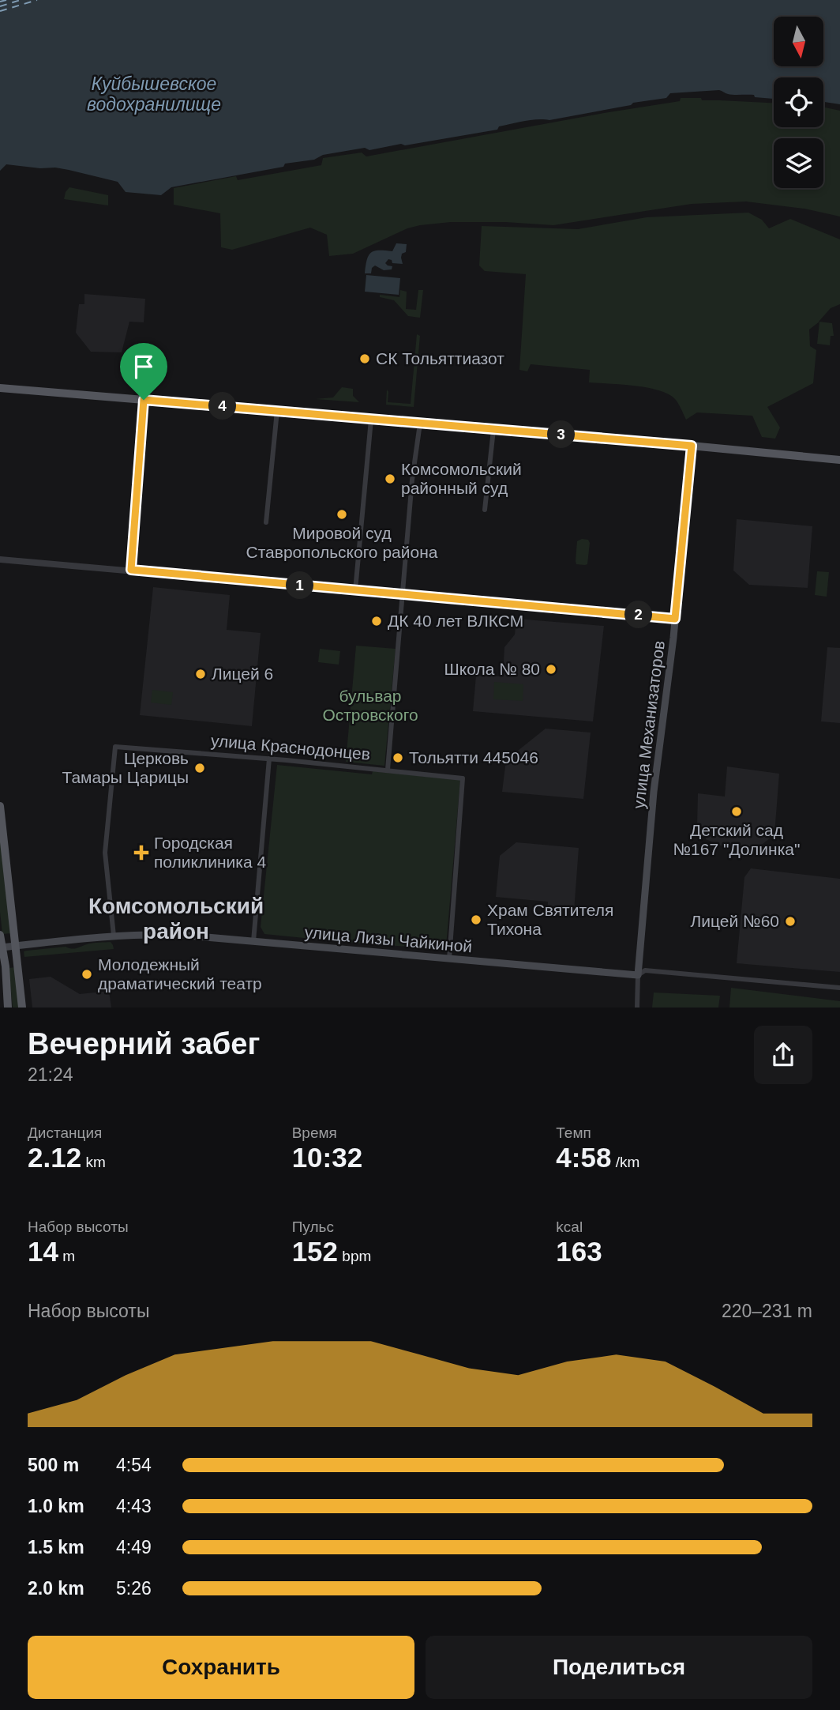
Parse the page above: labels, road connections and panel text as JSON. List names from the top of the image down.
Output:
{
  "streets": {
    "main road": ["улица Механизаторов", "улица Лизы Чайкиной"],
    "street": ["улица Краснодонцев"]
  },
  "crossings": [
    ["улица Механизаторов", "улица Лизы Чайкиной"],
    ["улица Краснодонцев", "улица Лизы Чайкиной"]
  ],
  "districts": ["Комсомольский район"],
  "water": ["Куйбышевское водохранилище"],
  "parks": ["бульвар Островского"],
  "places": {
    "other": [
      "СК Тольяттиазот",
      "Комсомольский районный суд",
      "Мировой суд Ставропольского района",
      "ДК 40 лет ВЛКСМ",
      "Школа № 80",
      "Лицей 6",
      "Тольятти 445046",
      "Церковь Тамары Царицы",
      "Детский сад №167 \"Долинка\"",
      "Храм Святителя Тихона",
      "Лицей №60",
      "Молодежный драматический театр"
    ],
    "health": ["Городская поликлиника 4"]
  },
  "north": "bottom",
  "page": {
    "pins": [
      "4",
      "3",
      "1",
      "2"
    ],
    "heading": ["Вечерний забег", "21:24"],
    "stats": [
      ["Дистанция", "2.12 km"],
      ["Время", "10:32"],
      ["Темп", "4:58 /km"],
      ["Набор высоты", "14 m"],
      ["Пульс", "152 bpm"],
      ["kcal", "163"]
    ],
    "chart": ["Набор высоты", "220–231 m"],
    "list": [
      {
        "name": "500 m",
        "note": "4:54"
      },
      {
        "name": "1.0 km",
        "note": "4:43"
      },
      {
        "name": "1.5 km",
        "note": "4:49"
      },
      {
        "name": "2.0 km",
        "note": "5:26"
      }
    ],
    "buttons": ["Сохранить", "Поделиться"]
  }
}
